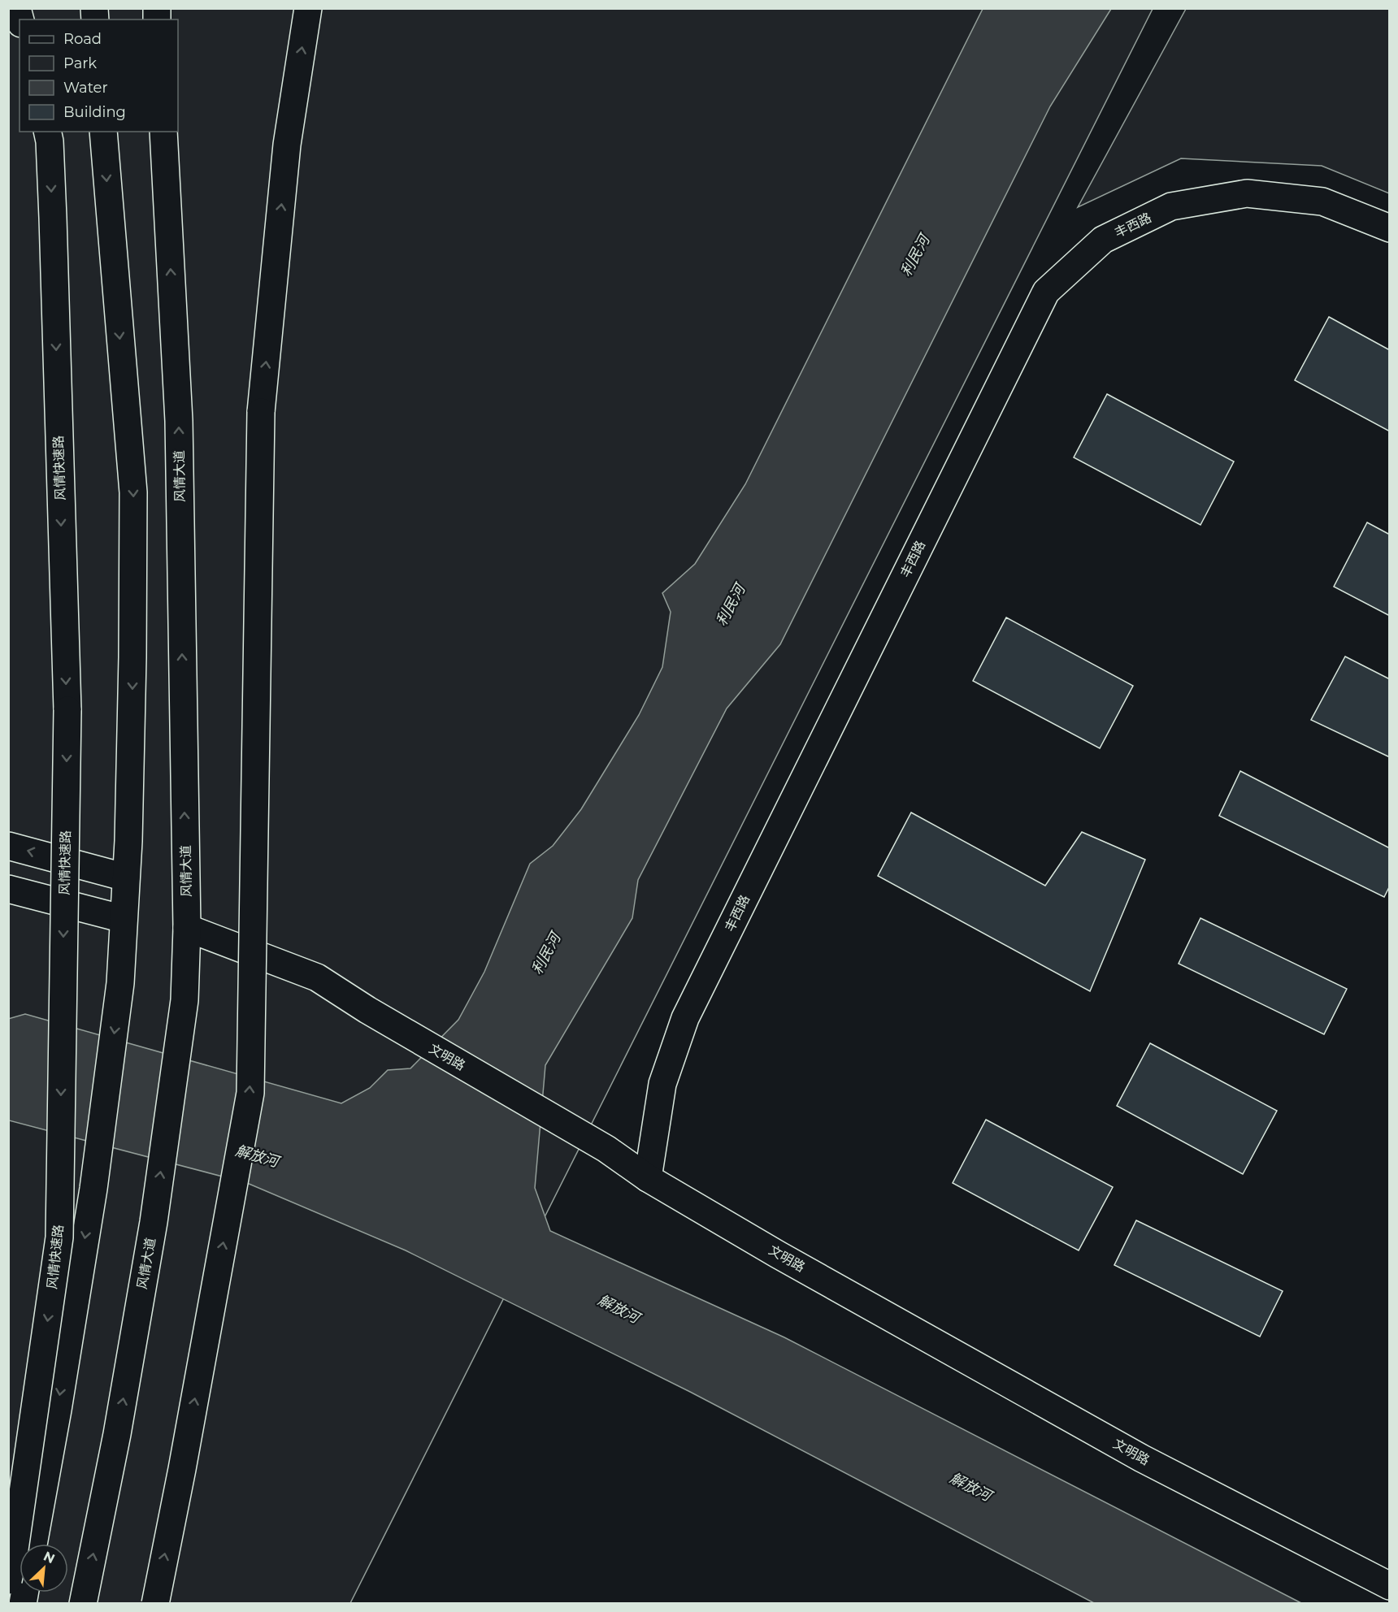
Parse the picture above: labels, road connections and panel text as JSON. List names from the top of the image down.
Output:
{
  "streets": {
    "main road": [
      "丰西路",
      "风情快速路",
      "风情大道",
      "文明路"
    ]
  },
  "crossings": [
    ["丰西路", "文明路"],
    ["风情大道", "文明路"]
  ],
  "water": ["利民河", "解放河"],
  "legend": [
    "Road",
    "Park",
    "Water",
    "Building"
  ],
  "north": "top right"
}
